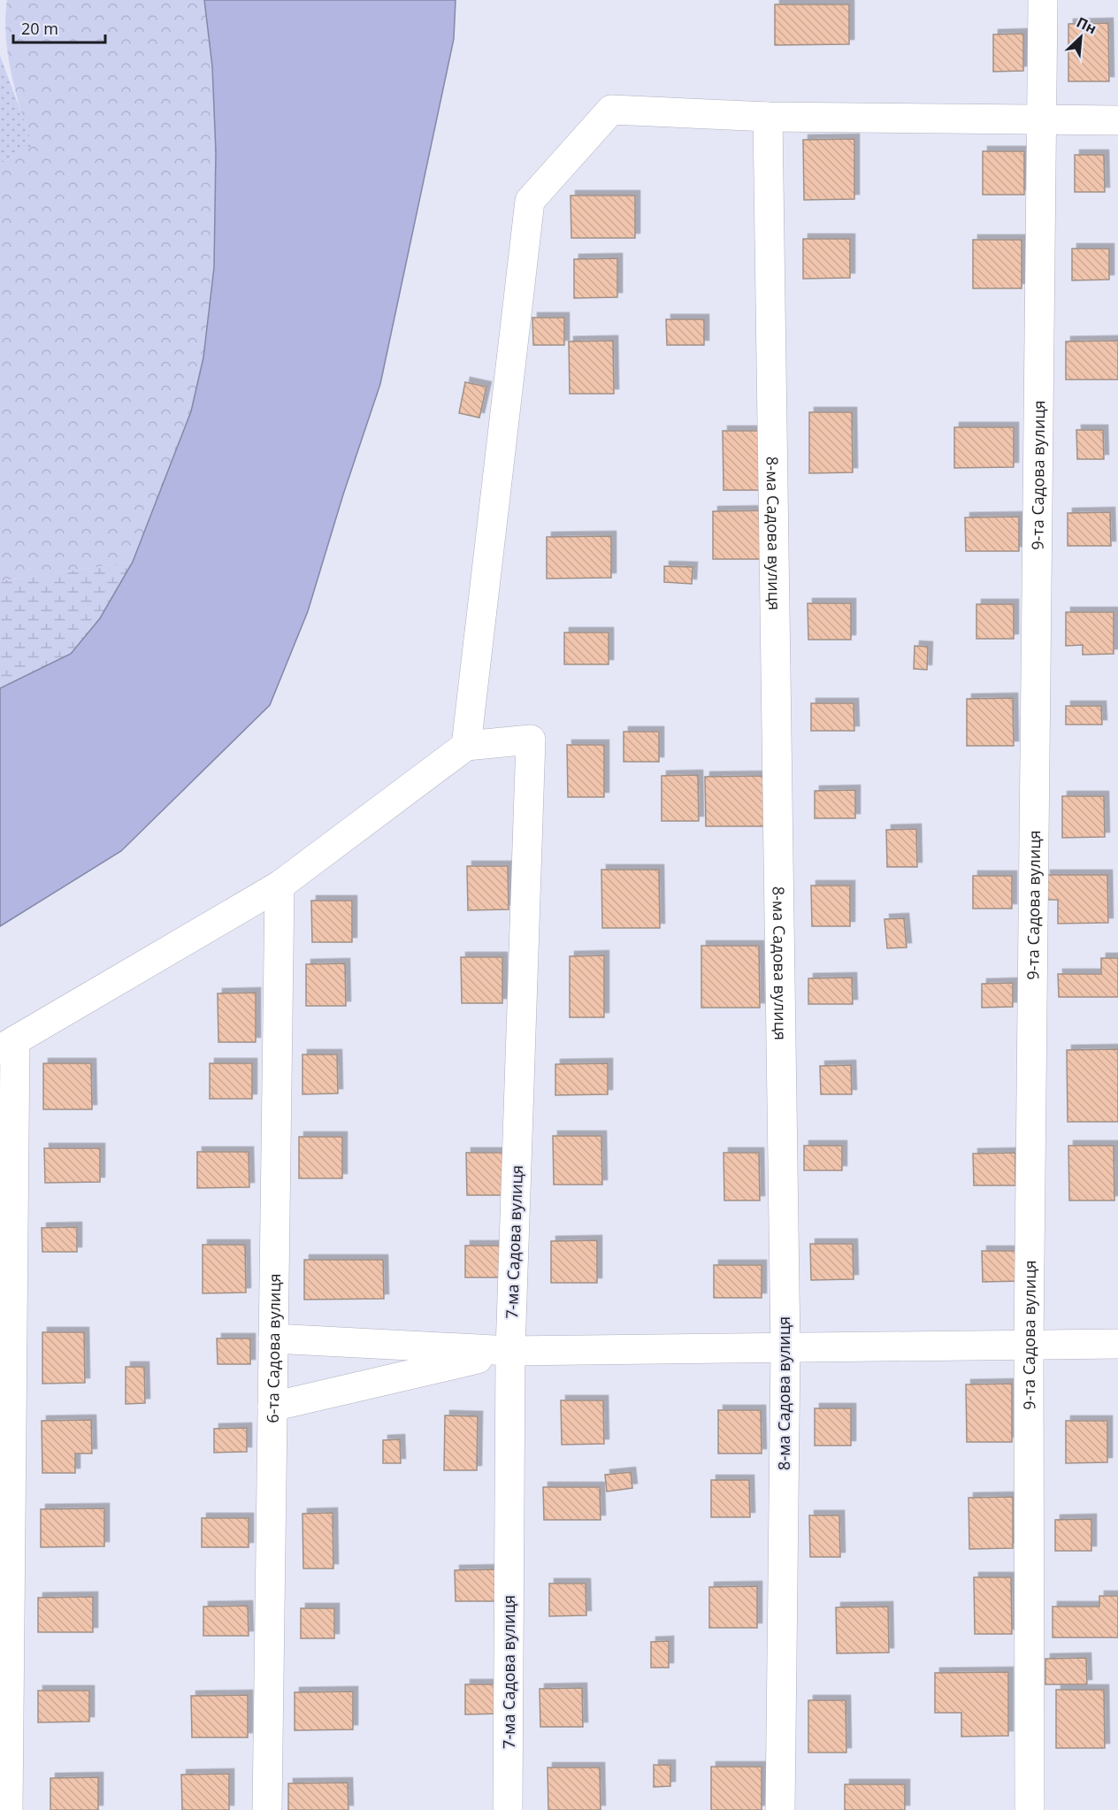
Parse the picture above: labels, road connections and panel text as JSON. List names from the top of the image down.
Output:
{
  "streets": {
    "street": [
      "9-та Садова вулиця",
      "8-ма Садова вулиця",
      "7-ма Садова вулиця",
      "6-та Садова вулиця"
    ]
  },
  "scale_bar": "20 m",
  "north": "top right"
}
